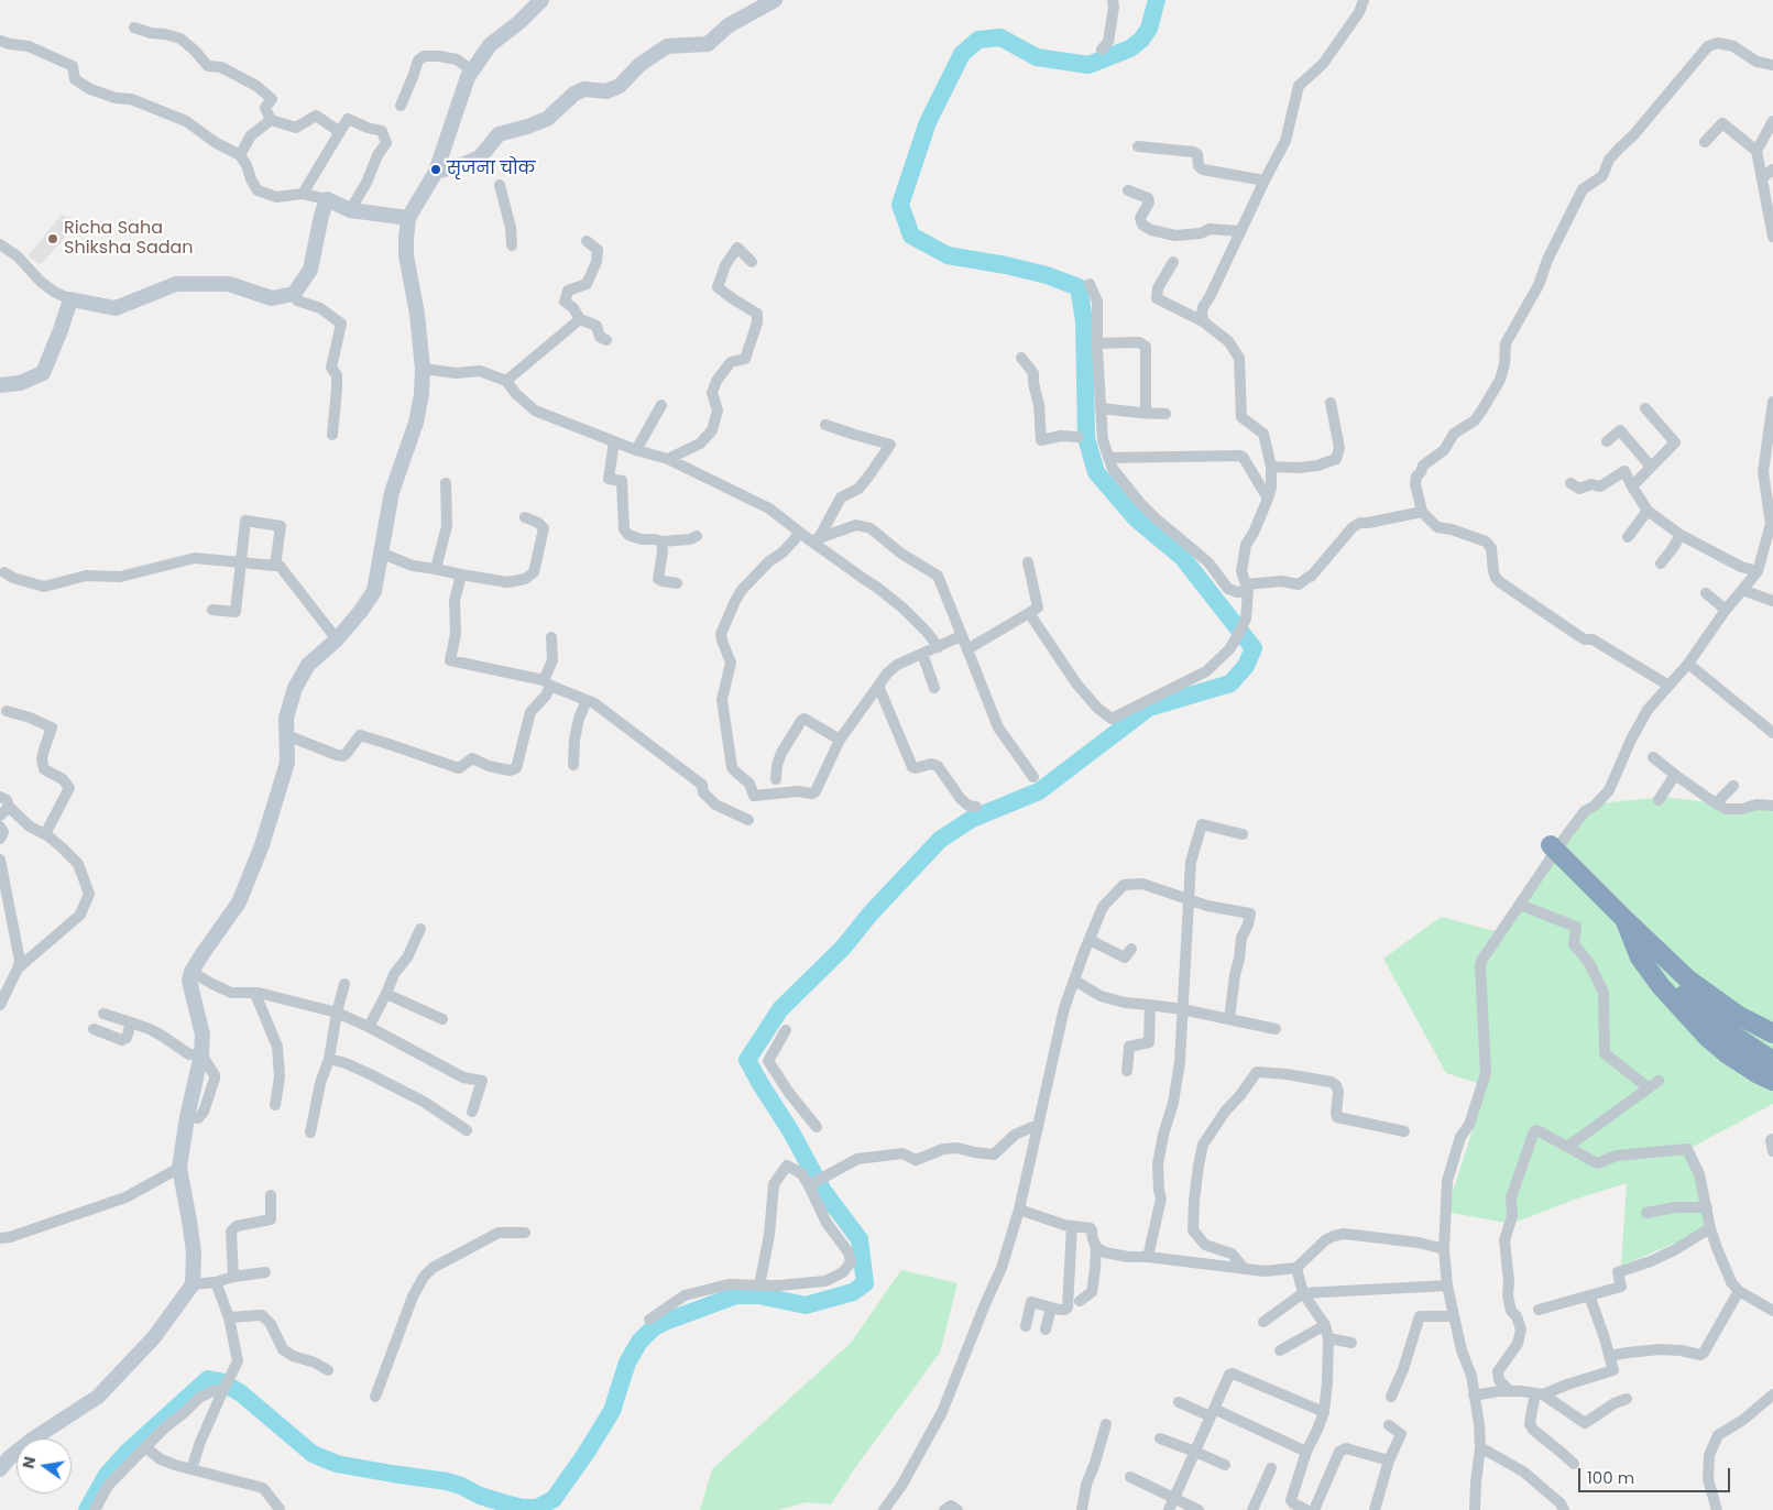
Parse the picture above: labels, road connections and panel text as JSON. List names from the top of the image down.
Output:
{
  "places": ["सृजना चोक", "Richa Saha Shiksha Sadan"],
  "scale_bar": "100 m",
  "north": "left"
}
